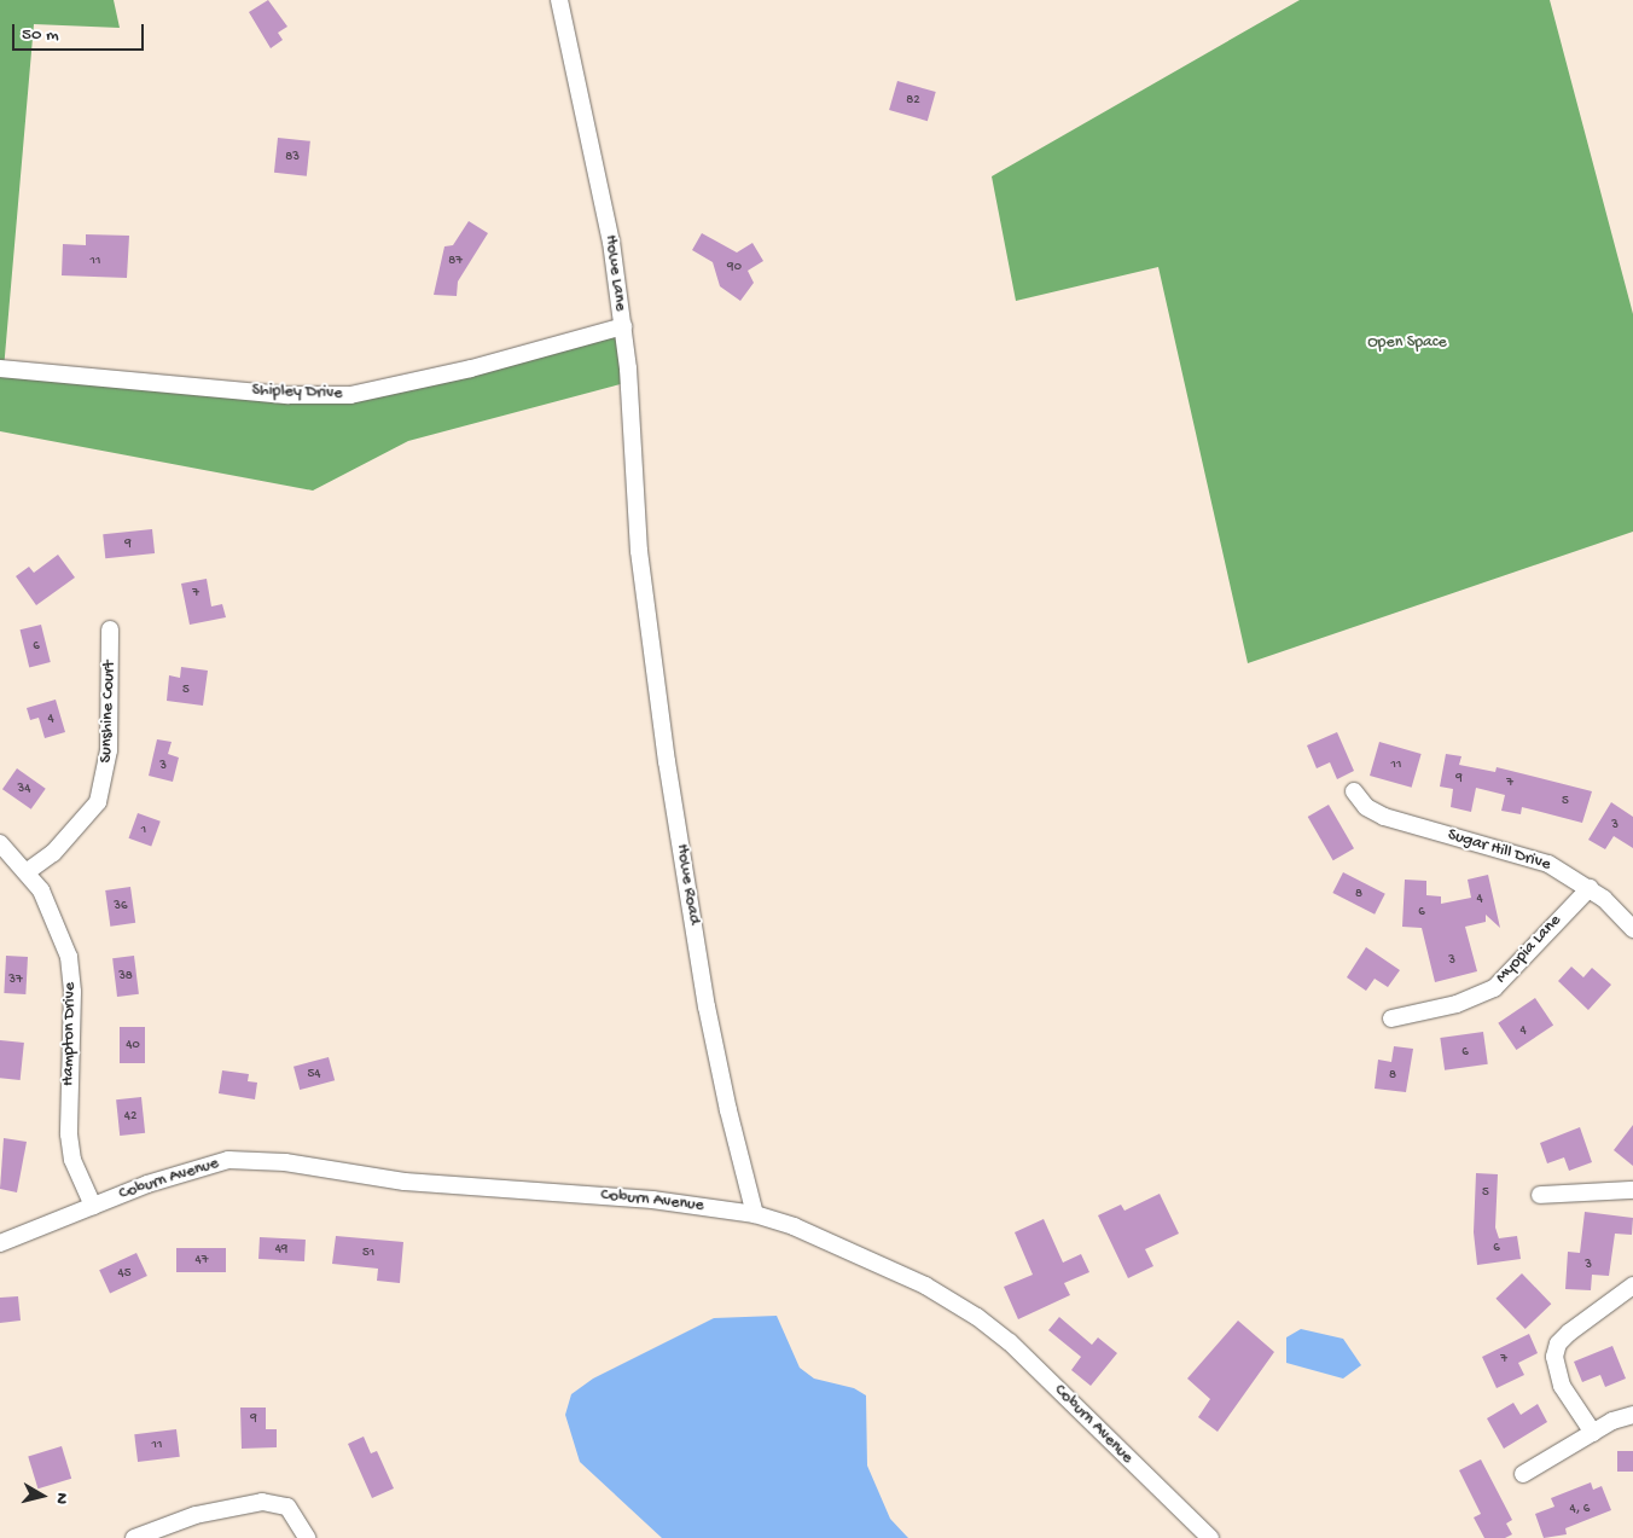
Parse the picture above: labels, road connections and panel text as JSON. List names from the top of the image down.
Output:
{
  "streets": {
    "street": [
      "Howe Lane",
      "Shipley Drive",
      "Sunshine Court",
      "Sugar Hill Drive",
      "Howe Road",
      "Myopia Lane",
      "Hampton Drive",
      "Coburn Avenue"
    ]
  },
  "crossings": [
    ["Howe Lane", "Shipley Drive"],
    ["Howe Lane", "Howe Road"],
    ["Sunshine Court", "Hampton Drive"],
    ["Sugar Hill Drive", "Myopia Lane"],
    ["Howe Road", "Coburn Avenue"],
    ["Hampton Drive", "Coburn Avenue"]
  ],
  "parks": ["Open Space"],
  "house_numbers": [
    "82",
    "83",
    "11",
    "87",
    "90",
    "9",
    "7",
    "6",
    "5",
    "4",
    "11",
    "3",
    "9",
    "7",
    "34",
    "5",
    "3",
    "1",
    "8",
    "4",
    "36",
    "6",
    "3",
    "38",
    "37",
    "4",
    "40",
    "6",
    "54",
    "8",
    "42",
    "5",
    "6",
    "49",
    "51",
    "47",
    "3",
    "45",
    "7",
    "9",
    "11",
    "4, 6"
  ],
  "scale_bar": "50 m",
  "north": "right"
}
